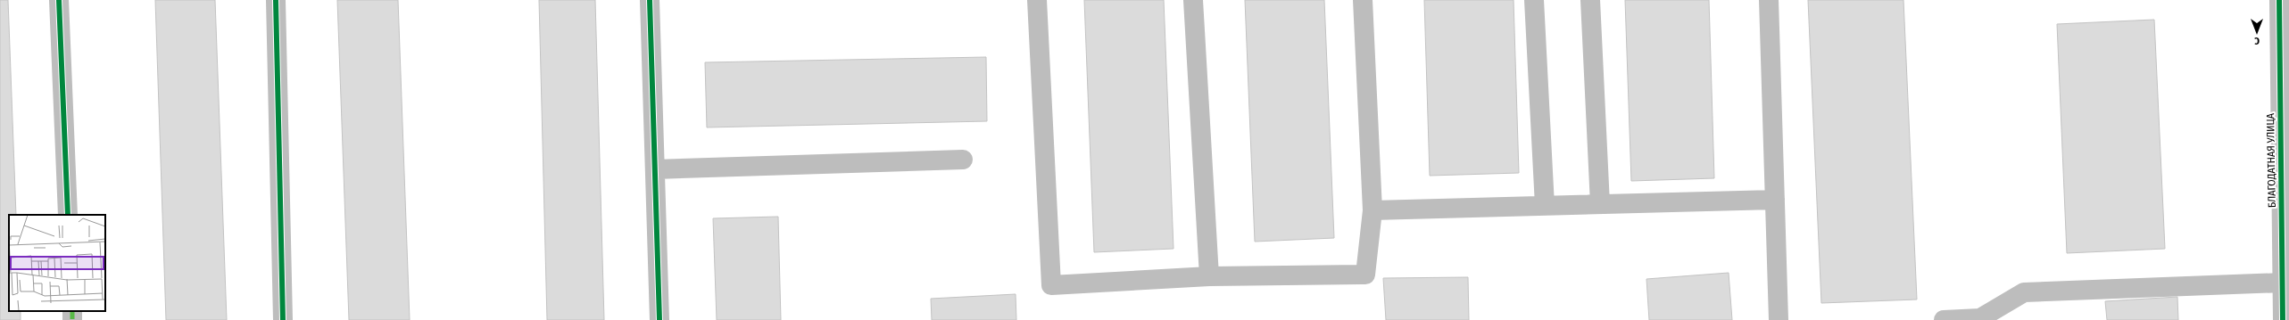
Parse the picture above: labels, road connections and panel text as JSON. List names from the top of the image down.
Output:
{
  "streets": {
    "street": ["БЛАГОДАТНАЯ УЛИЦА"]
  },
  "north": "bottom"
}
